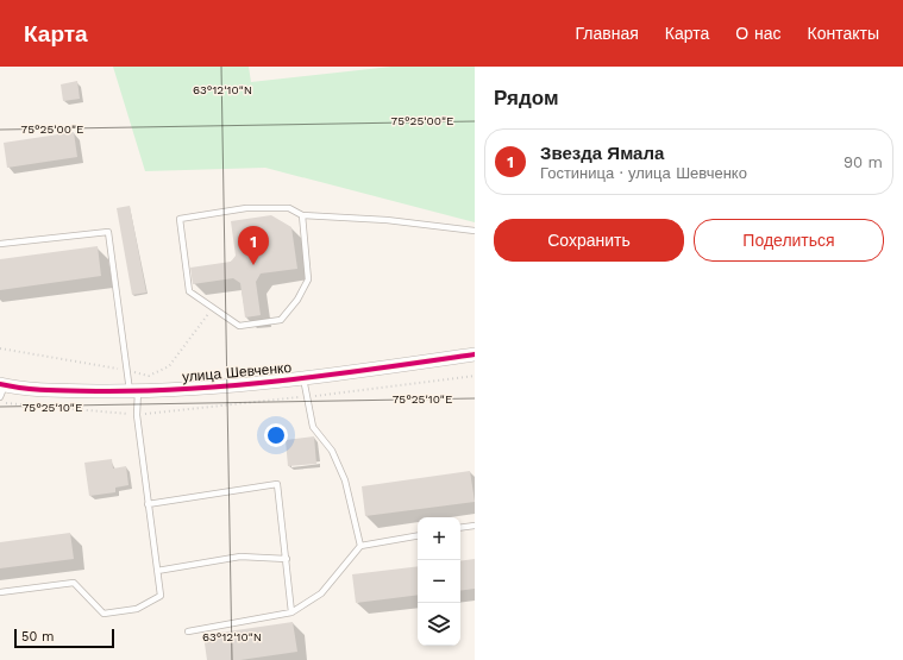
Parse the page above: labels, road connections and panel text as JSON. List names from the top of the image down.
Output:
{
  "streets": {
    "street": ["улица Шевченко"]
  },
  "scale_bar": "50 m",
  "page": {
    "header": "Карта",
    "nav": [
      "Главная",
      "Карта",
      "О нас",
      "Контакты"
    ],
    "heading": "Рядом",
    "list": [
      {
        "mark": "1",
        "name": "Звезда Ямала",
        "note": "Гостиница · улица Шевченко",
        "value": "90 m"
      }
    ],
    "buttons": ["Сохранить", "Поделиться"],
    "pins": "1",
    "map_buttons": ["+", "−"],
    "scale": "50 m"
  },
  "coordinates": ["63°12'10\"N", "75°25'00\"E", "75°25'10\"E"]
}
